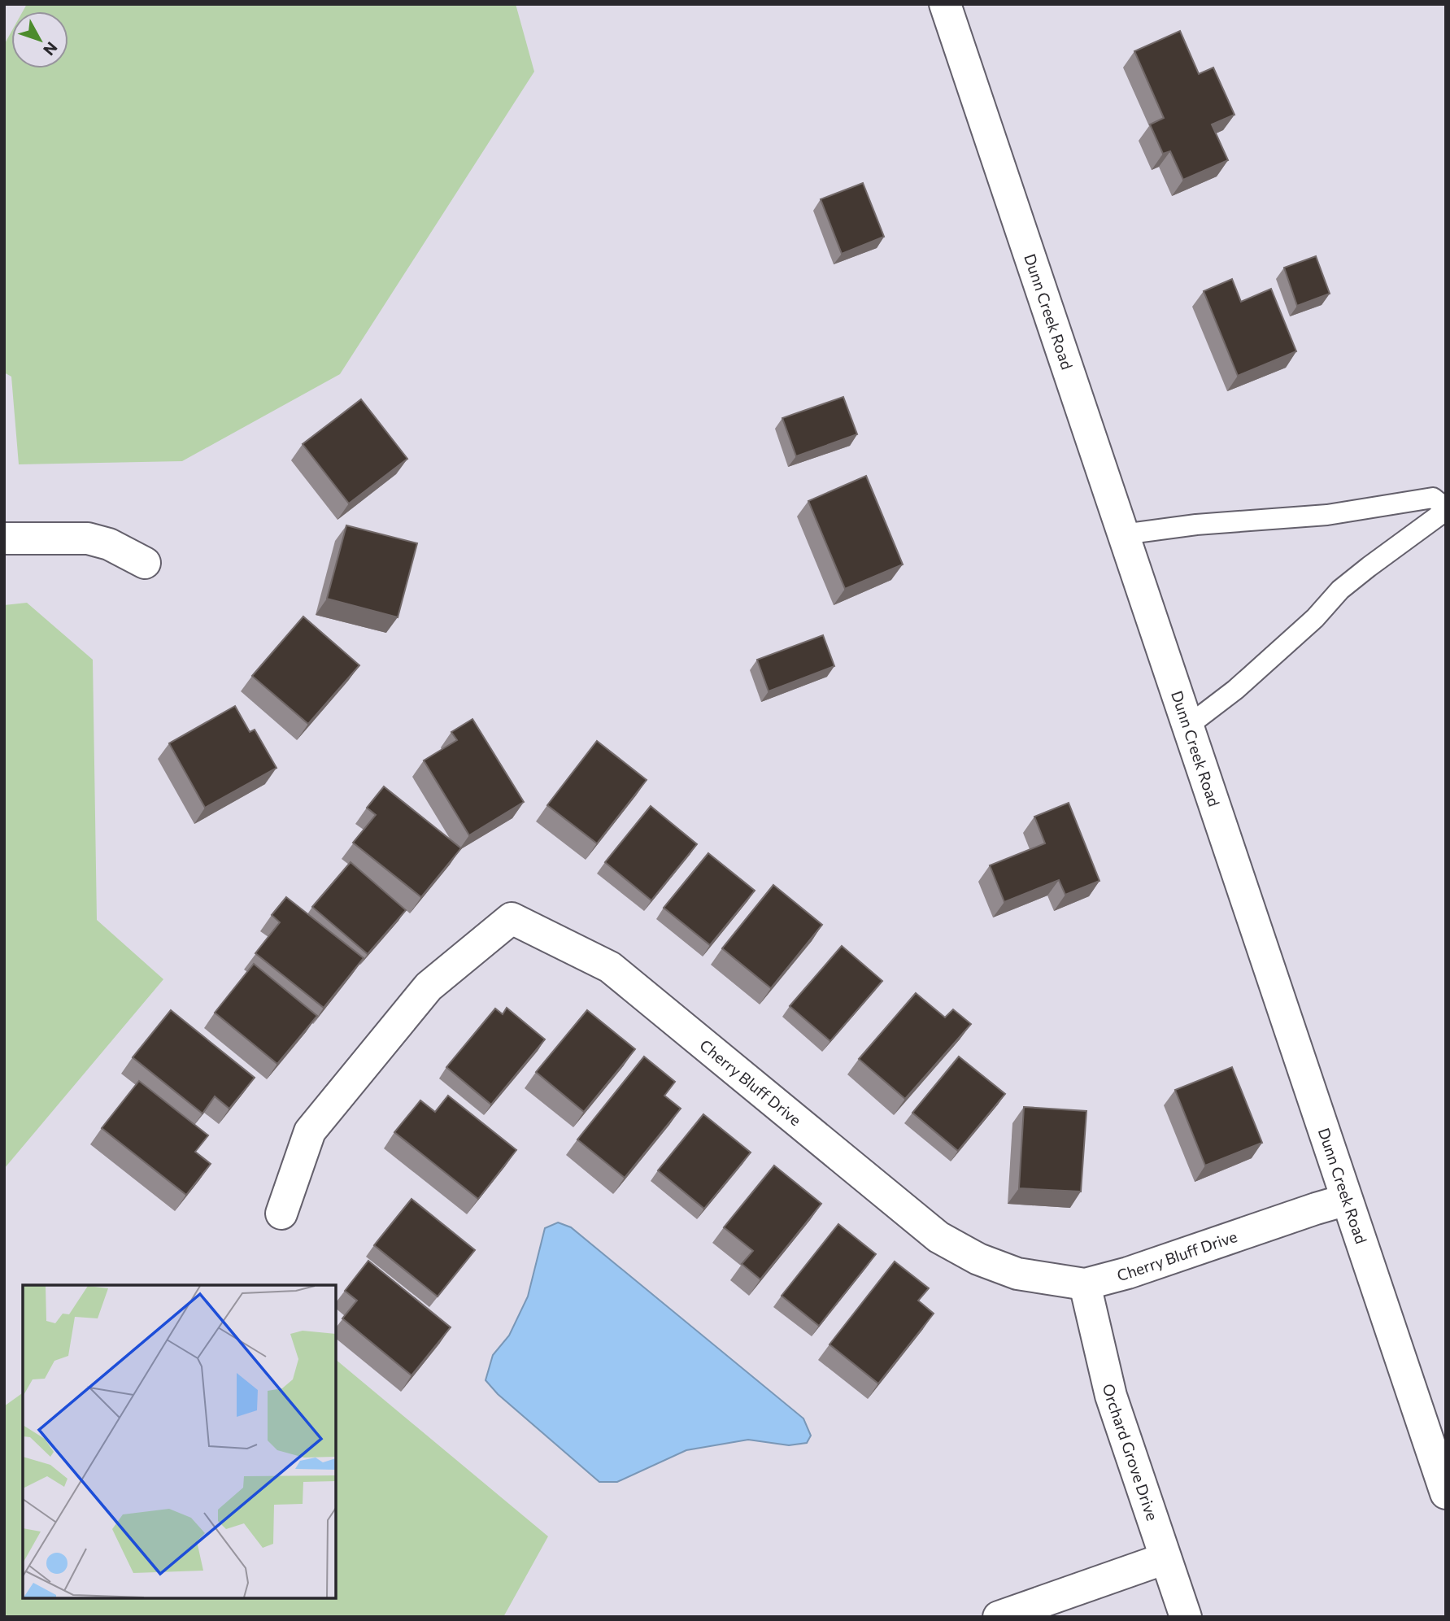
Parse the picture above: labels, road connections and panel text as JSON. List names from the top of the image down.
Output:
{
  "streets": {
    "street": ["Dunn Creek Road", "Cherry Bluff Drive", "Orchard Grove Drive"]
  },
  "crossings": [
    ["Dunn Creek Road", "Cherry Bluff Drive"],
    ["Cherry Bluff Drive", "Orchard Grove Drive"]
  ],
  "north": "bottom right"
}
